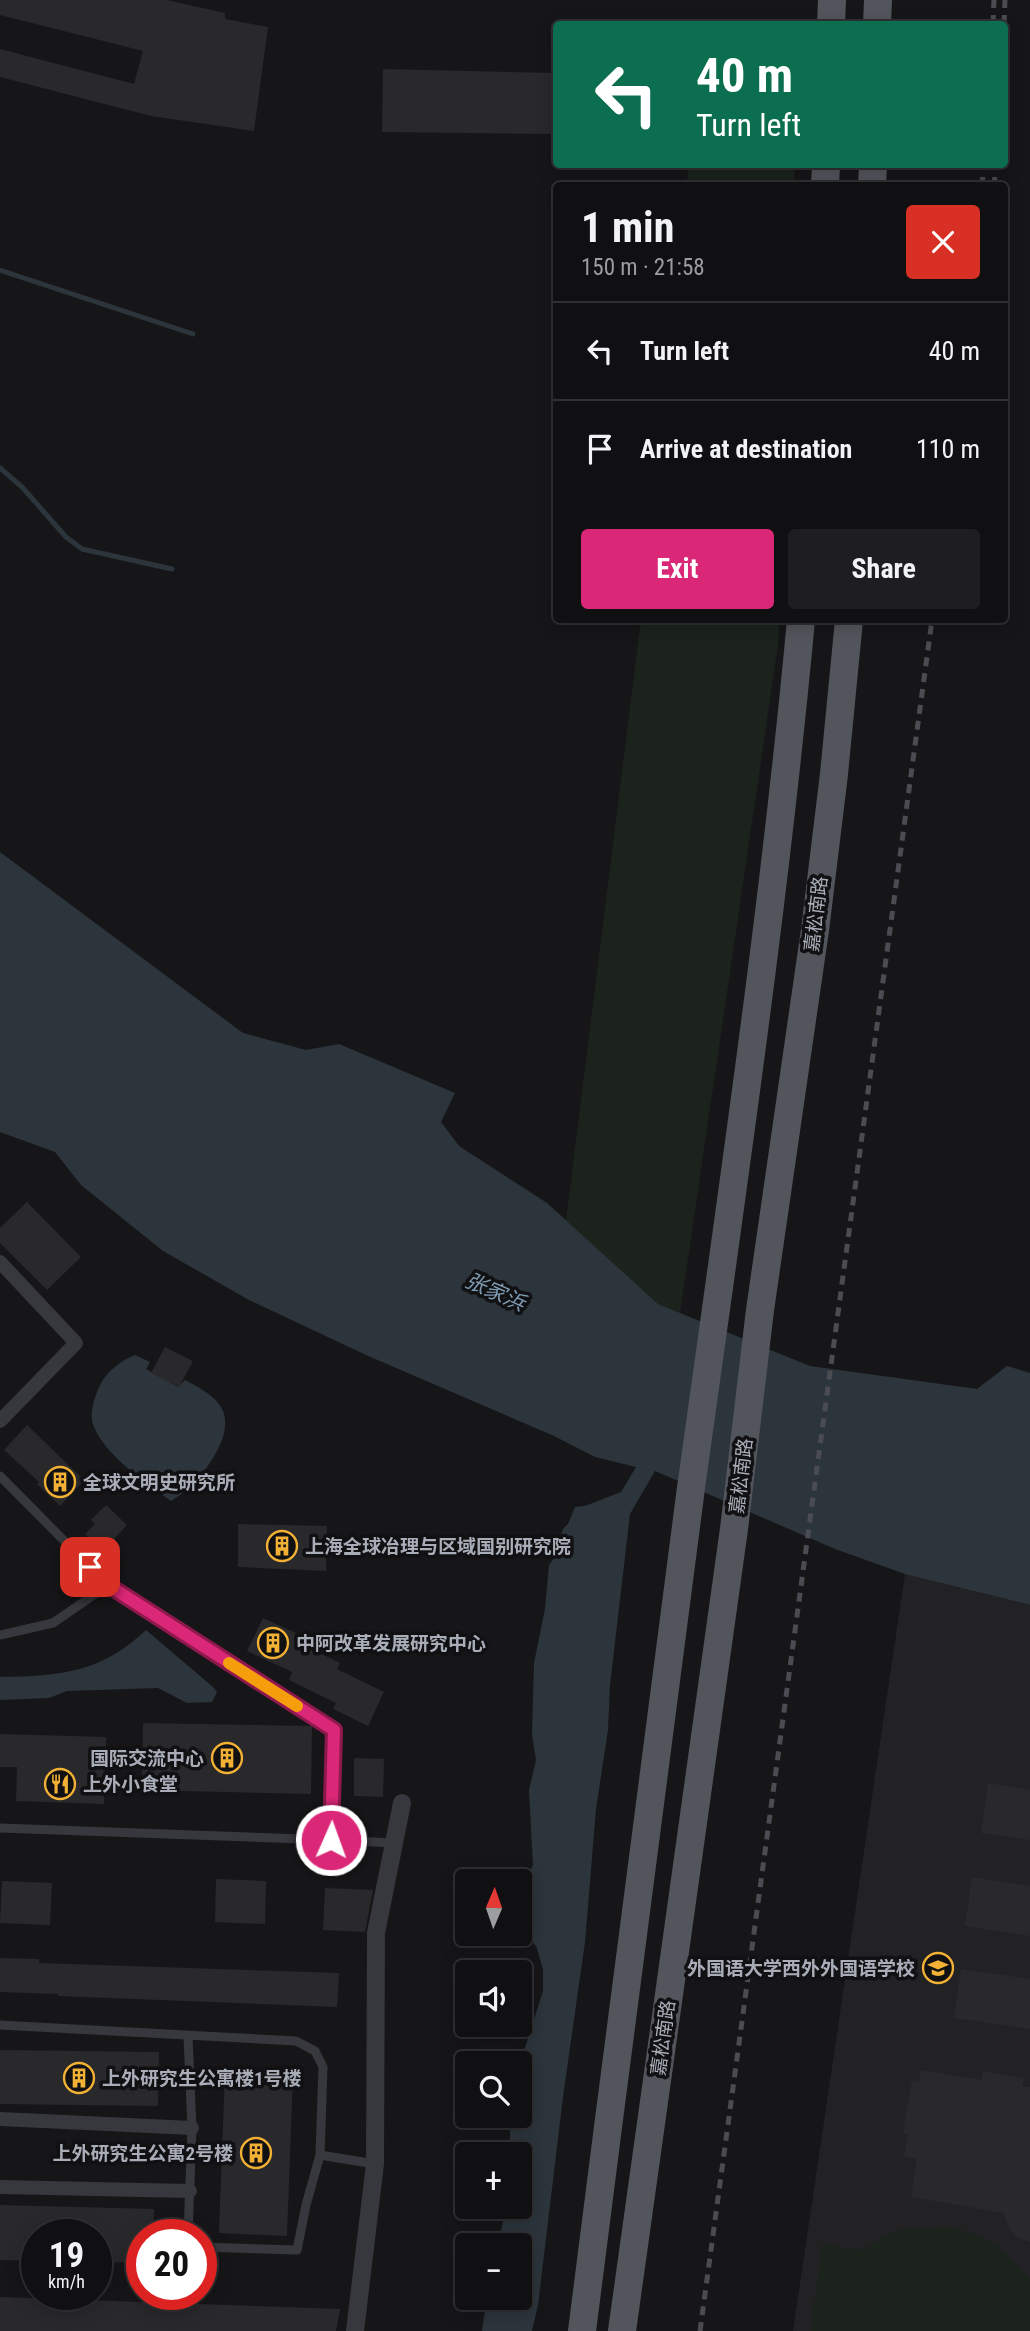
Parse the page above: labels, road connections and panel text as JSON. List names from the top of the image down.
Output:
{
  "streets": {
    "main road": ["嘉松南路"]
  },
  "water": ["张家浜"],
  "places": {
    "building": [
      "全球文明史研究所",
      "上海全球冶理与区域国别研究院",
      "中阿改革发展研究中心",
      "国际交流中心",
      "上外研究生公寓楼1号楼",
      "上外研究生公寓2号楼"
    ],
    "restaurant": ["上外小食堂"],
    "school or university": ["外国语大学西外外国语学校"]
  },
  "north": "top",
  "page": {
    "turn": ["40 m", "Turn left"],
    "heading": ["1 min", "150 m · 21:58"],
    "list": [
      {
        "name": "Turn left",
        "value": "40 m"
      },
      {
        "name": "Arrive at destination",
        "value": "110 m"
      }
    ],
    "buttons": ["Exit", "Share"],
    "map_buttons": ["+", "−"],
    "speed": "19 km/h",
    "limit": "20"
  }
}
